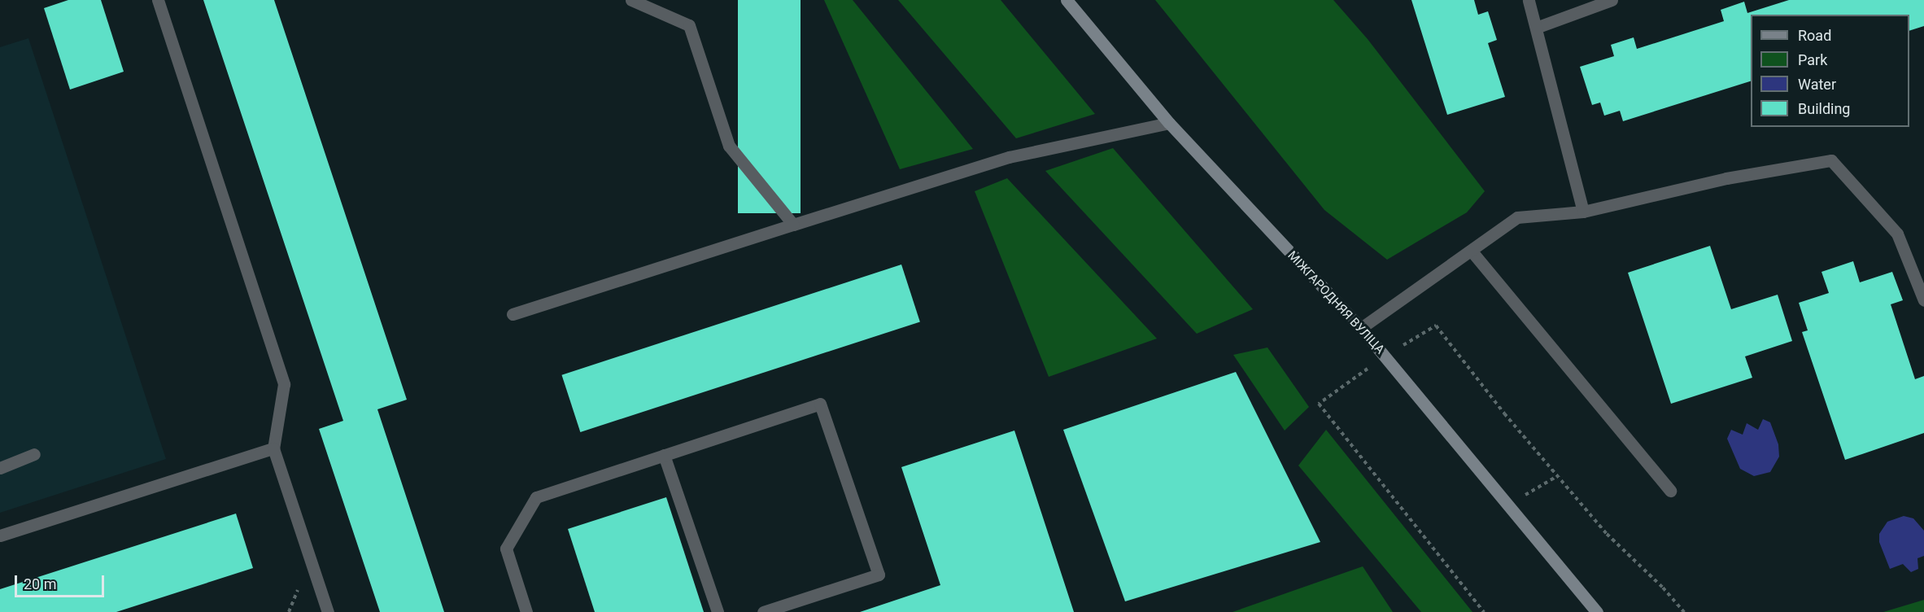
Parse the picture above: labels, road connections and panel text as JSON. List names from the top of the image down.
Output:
{
  "streets": {
    "main road": ["МІЖГАРОДНЯЯ ВУЛІЦА"]
  },
  "legend": [
    "Road",
    "Park",
    "Water",
    "Building"
  ],
  "scale_bar": "20 m"
}
